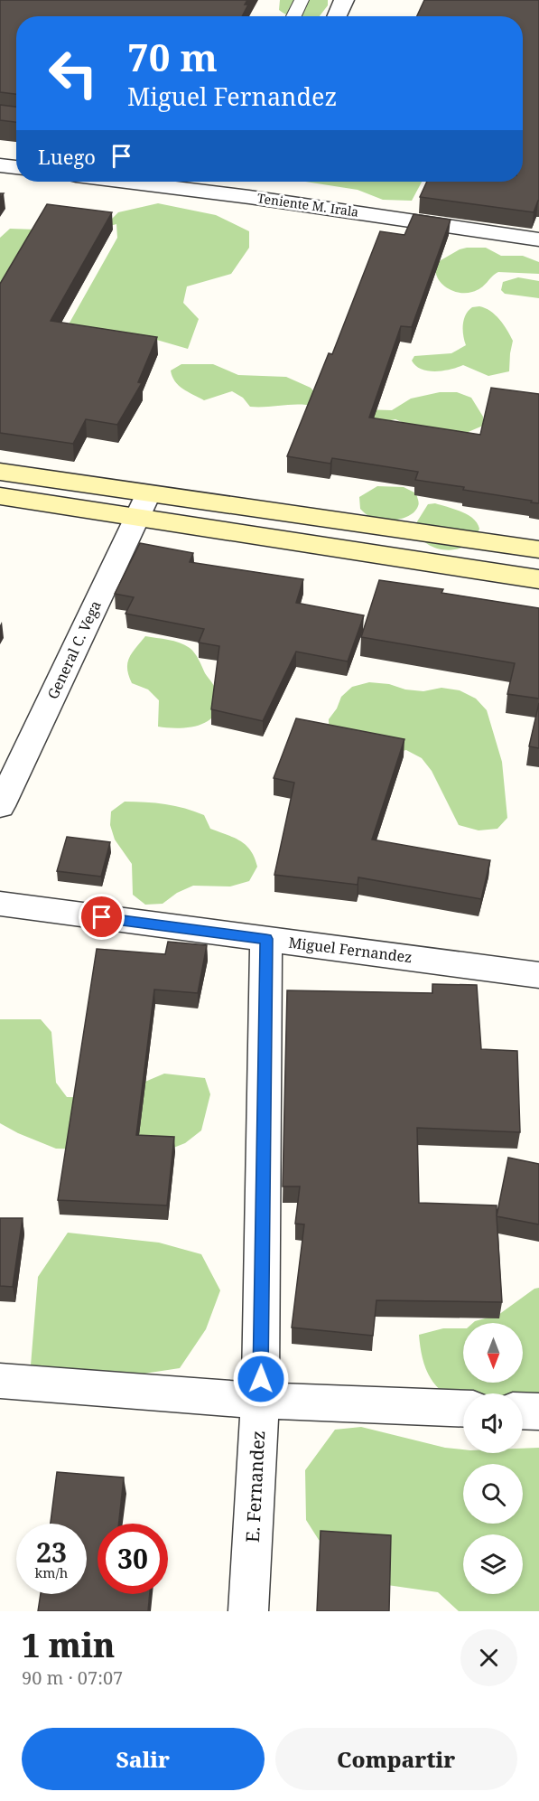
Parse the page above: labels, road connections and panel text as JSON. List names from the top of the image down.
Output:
{
  "streets": {
    "street": [
      "Teniente M. Irala",
      "General C. Vega",
      "Miguel Fernandez",
      "E. Fernandez"
    ]
  },
  "crossings": [
    ["Miguel Fernandez", "E. Fernandez"]
  ],
  "north": "bottom",
  "page": {
    "turn": ["70 m", "Miguel Fernandez"],
    "then": "Luego",
    "speed": "23 km/h",
    "limit": "30",
    "heading": ["1 min", "90 m · 07:07"],
    "buttons": ["Salir", "Compartir"]
  }
}
